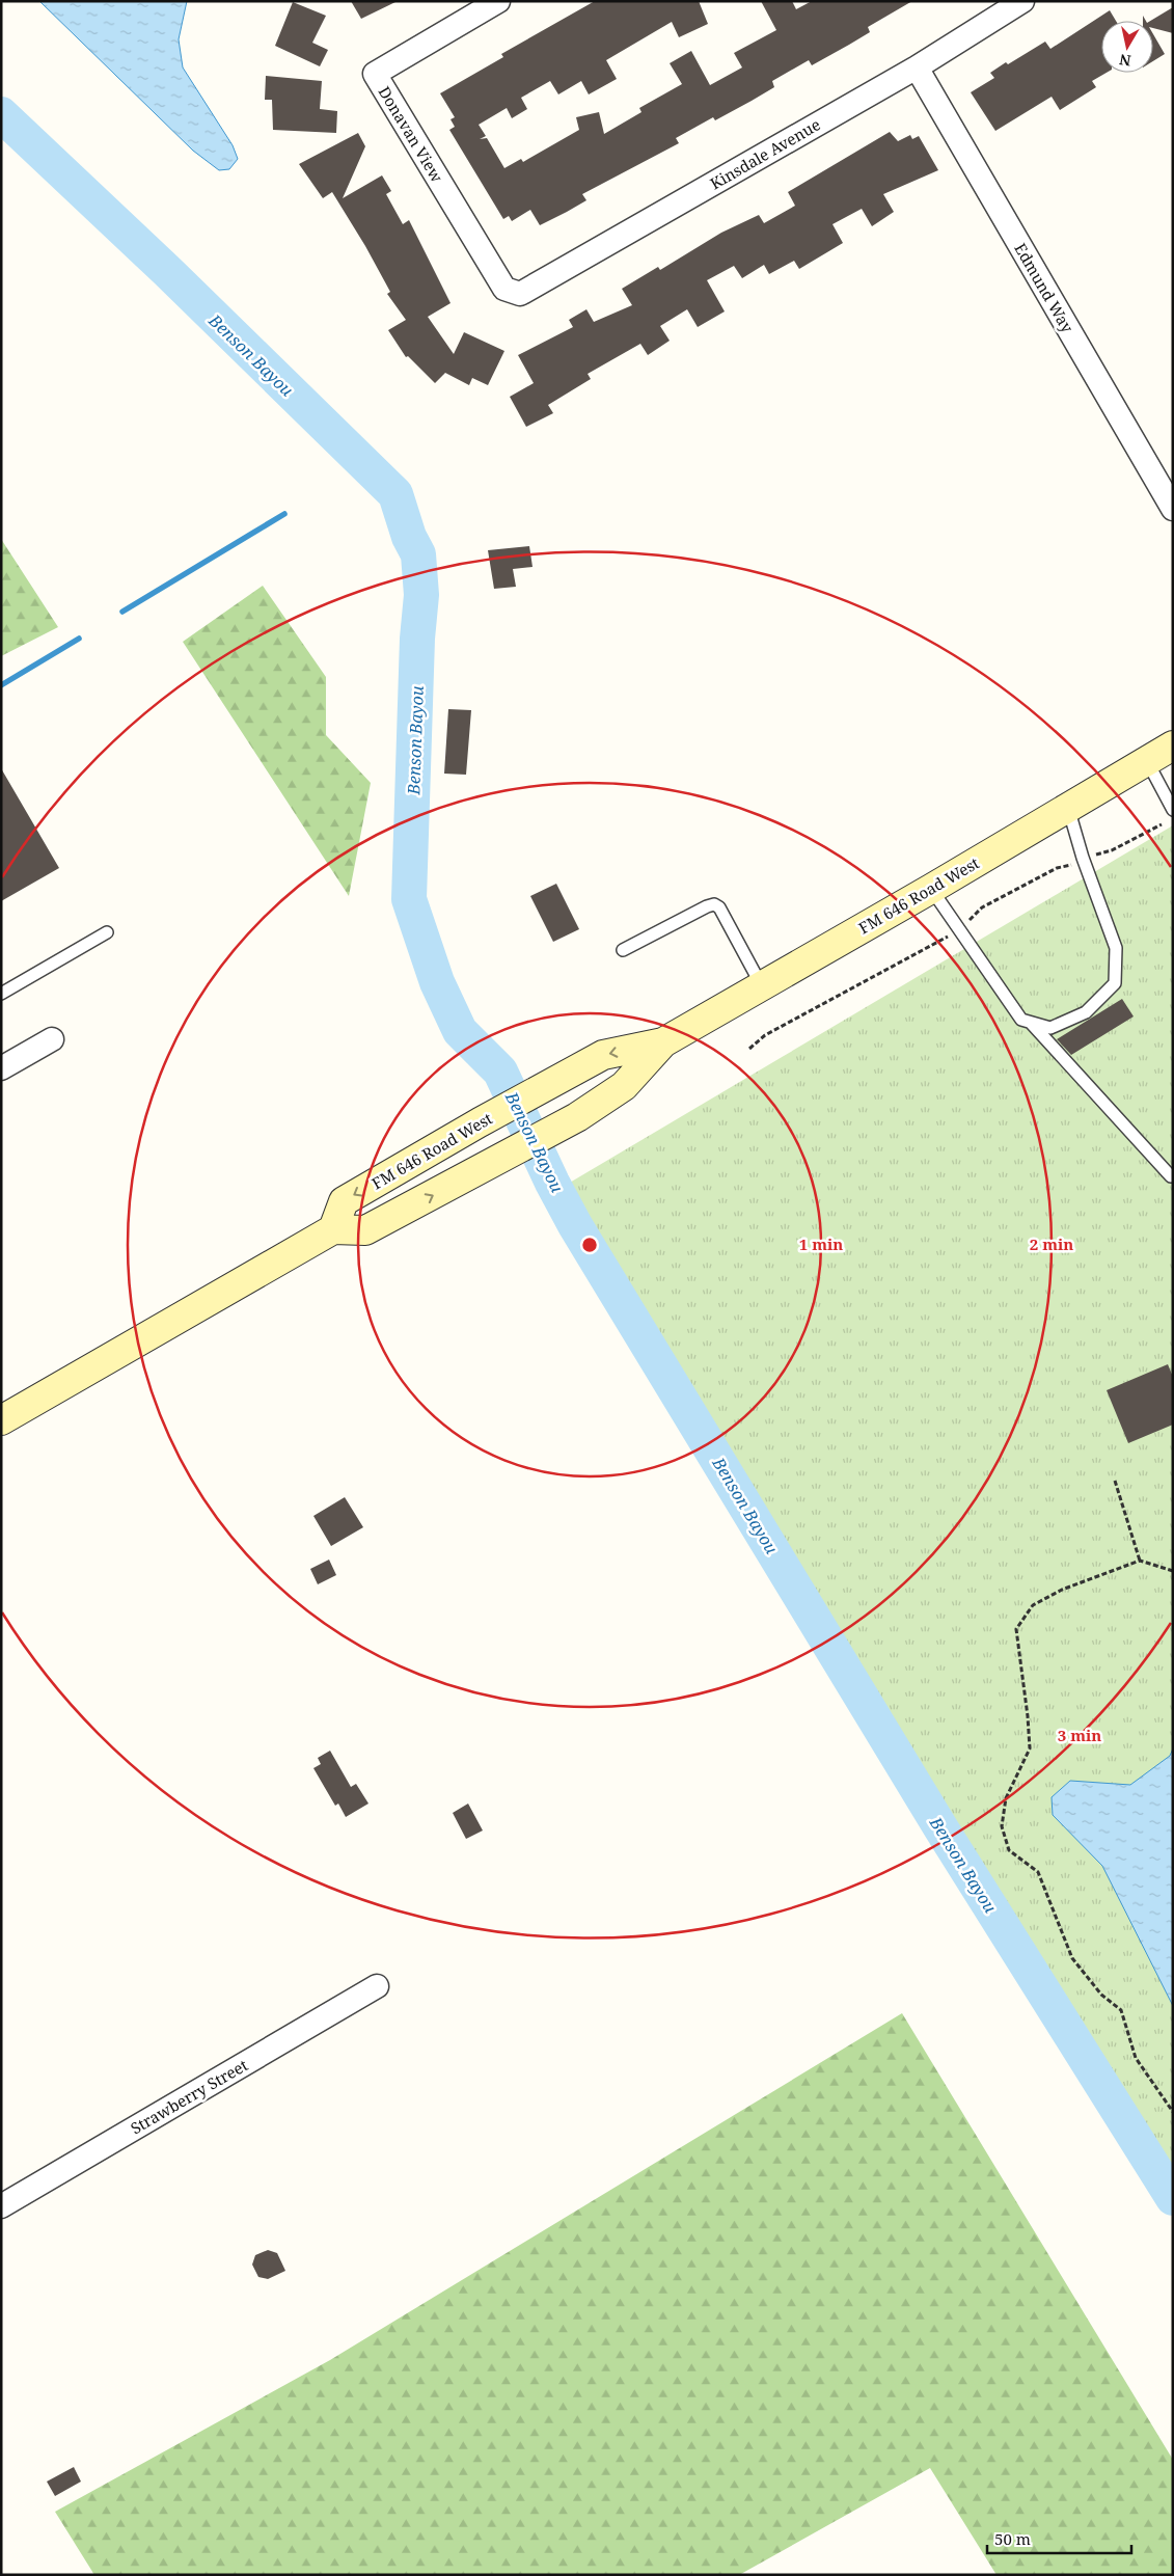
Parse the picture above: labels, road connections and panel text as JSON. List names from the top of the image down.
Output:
{
  "streets": {
    "main road": ["FM 646 Road West"],
    "street": [
      "Donavan View",
      "Kinsdale Avenue",
      "Edmund Way",
      "Strawberry Street"
    ]
  },
  "crossings": [
    ["Donavan View", "Kinsdale Avenue"],
    ["Kinsdale Avenue", "Edmund Way"]
  ],
  "water": ["Benson Bayou"],
  "scale_bar": "50 m",
  "north": "bottom",
  "rings": ["1 min", "2 min", "3 min"]
}
